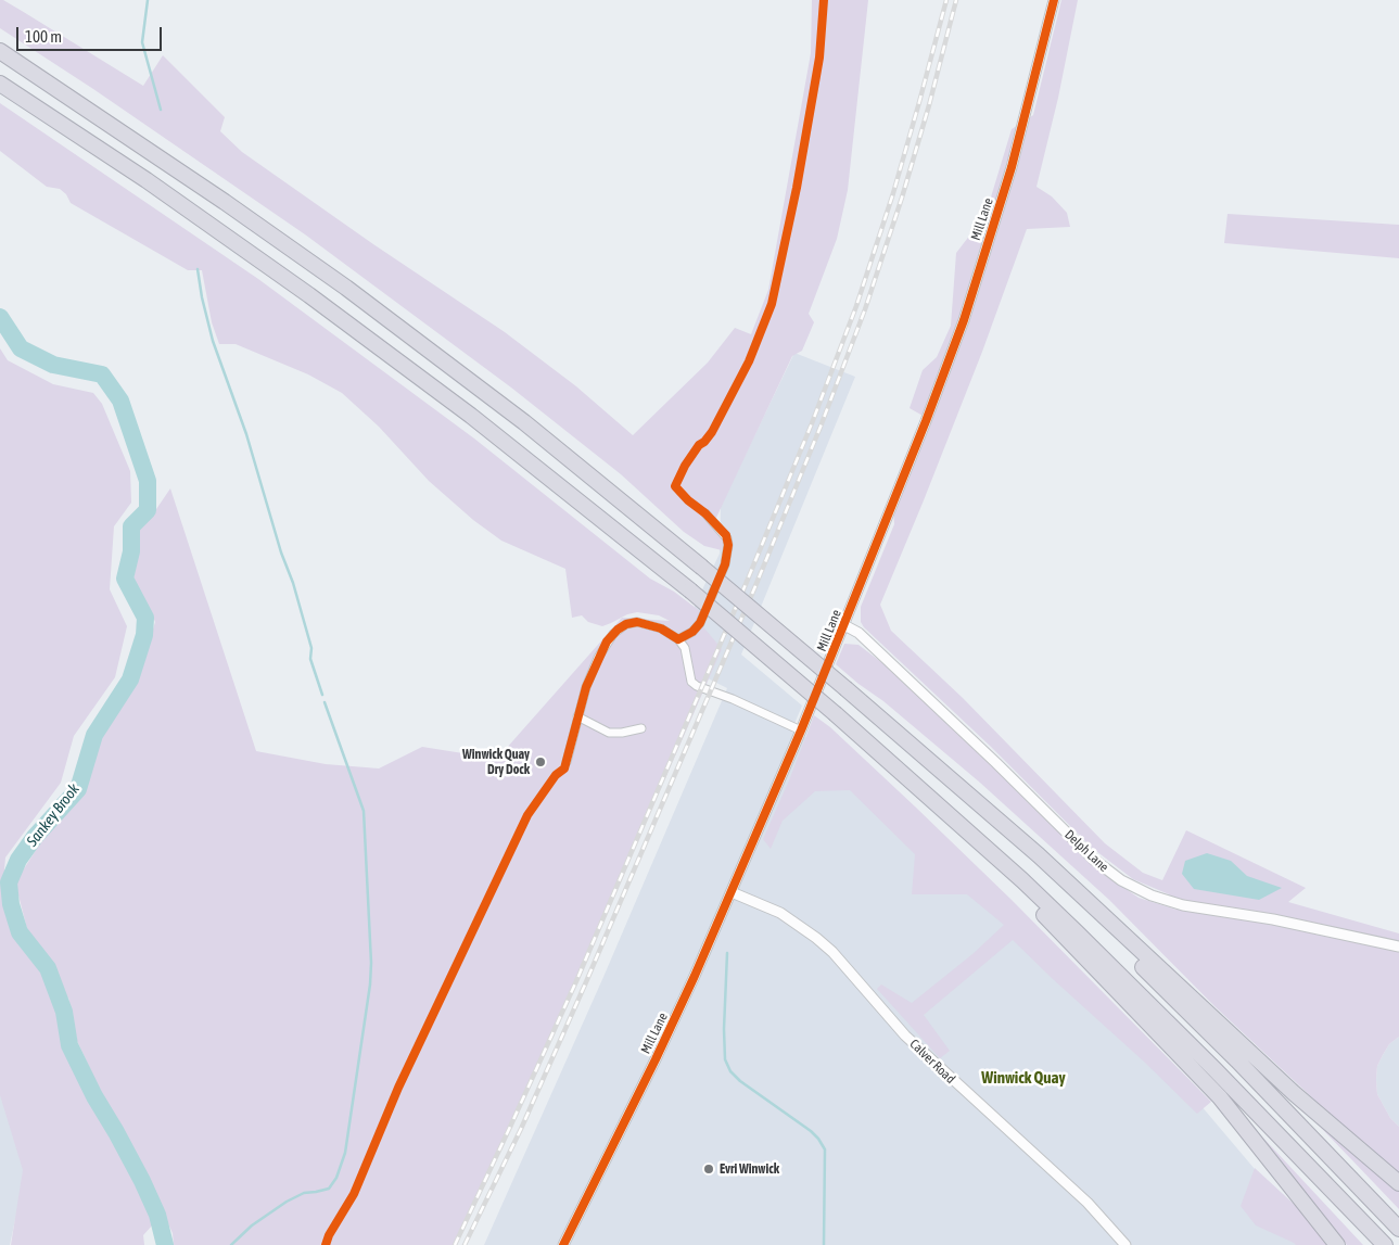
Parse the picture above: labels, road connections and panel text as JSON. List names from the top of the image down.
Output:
{
  "streets": {
    "street": ["Mill Lane", "Delph Lane", "Calver Road"]
  },
  "crossings": [
    ["Mill Lane", "Delph Lane"],
    ["Mill Lane", "Calver Road"]
  ],
  "districts": ["Winwick Quay"],
  "water": ["Sankey Brook"],
  "places": ["Winwick Quay Dry Dock", "Evri Winwick"],
  "scale_bar": "100 m"
}
